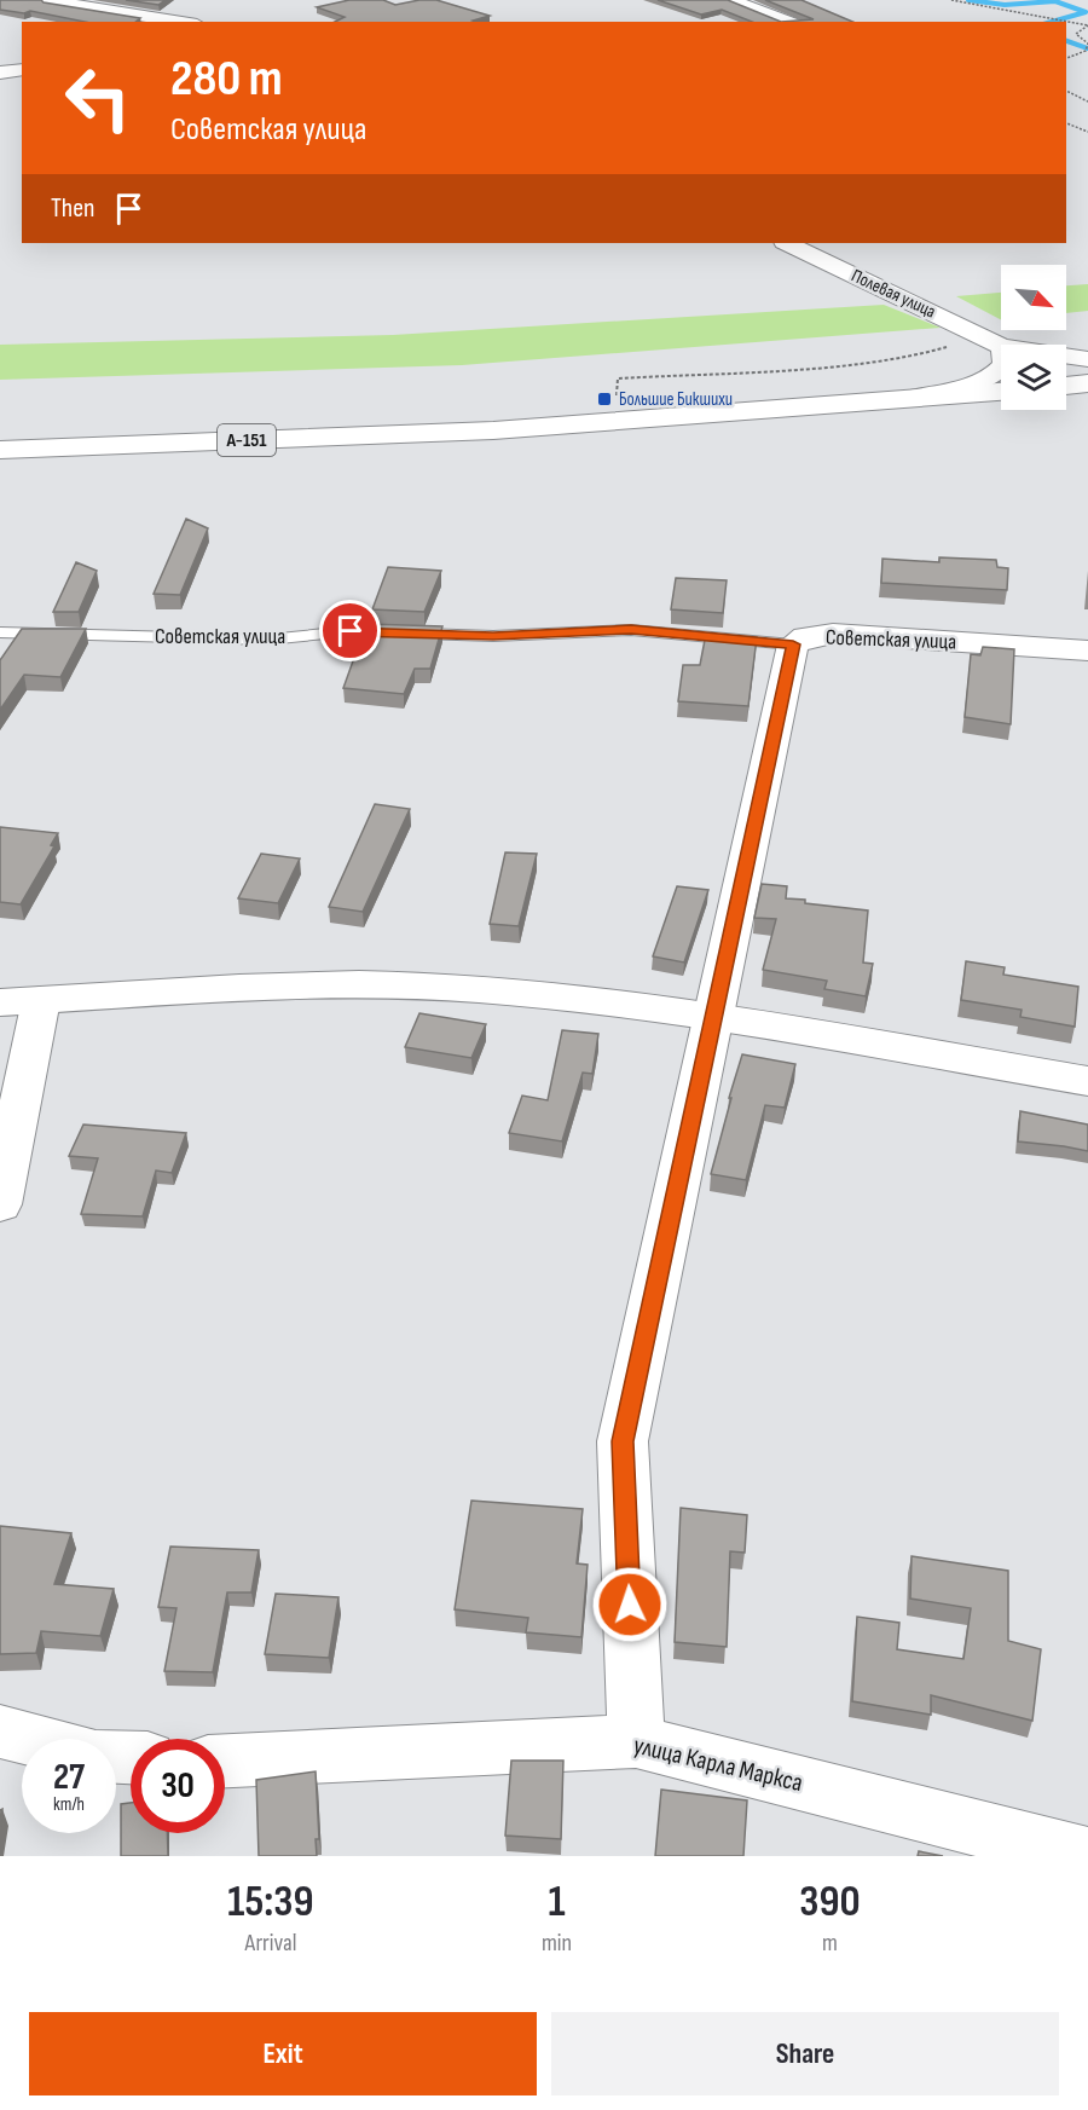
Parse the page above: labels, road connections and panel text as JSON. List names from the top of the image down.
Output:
{
  "streets": {
    "main road": ["А-151"],
    "street": ["Полевая улица", "Советская улица", "улица Карла Маркса"]
  },
  "places": {
    "transit": ["Большие Бикшихи"]
  },
  "north": "bottom right",
  "page": {
    "turn": ["280 m", "Советская улица"],
    "then": "Then",
    "speed": "27 km/h",
    "limit": "30",
    "eta": [
      "15:39",
      "Arrival",
      "1",
      "min",
      "390",
      "m"
    ],
    "buttons": ["Exit", "Share"]
  }
}
